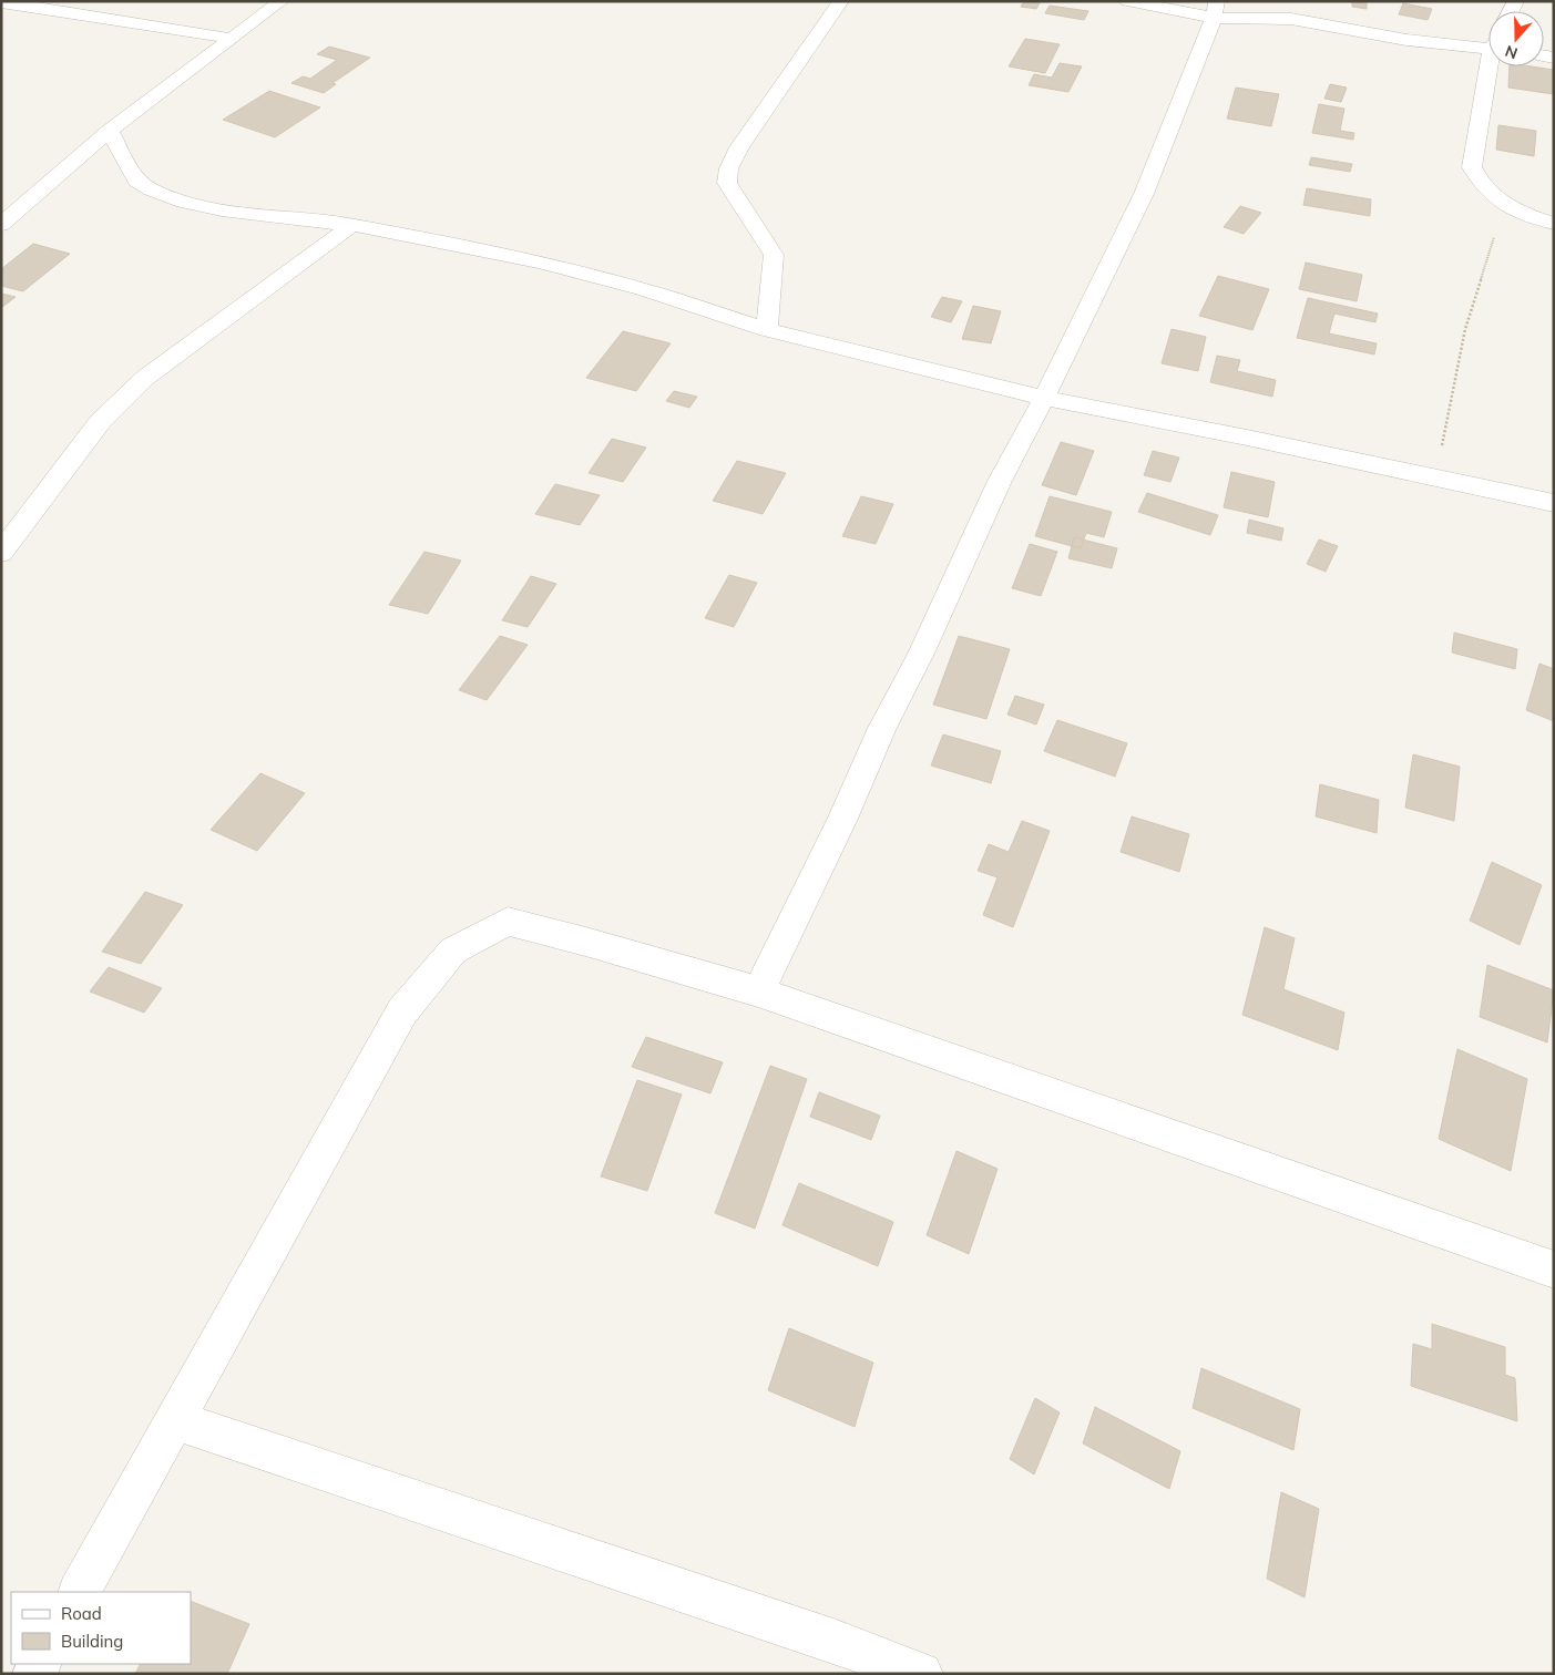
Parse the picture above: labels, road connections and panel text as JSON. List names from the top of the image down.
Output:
{
  "legend": ["Road", "Building"],
  "north": "bottom"
}
